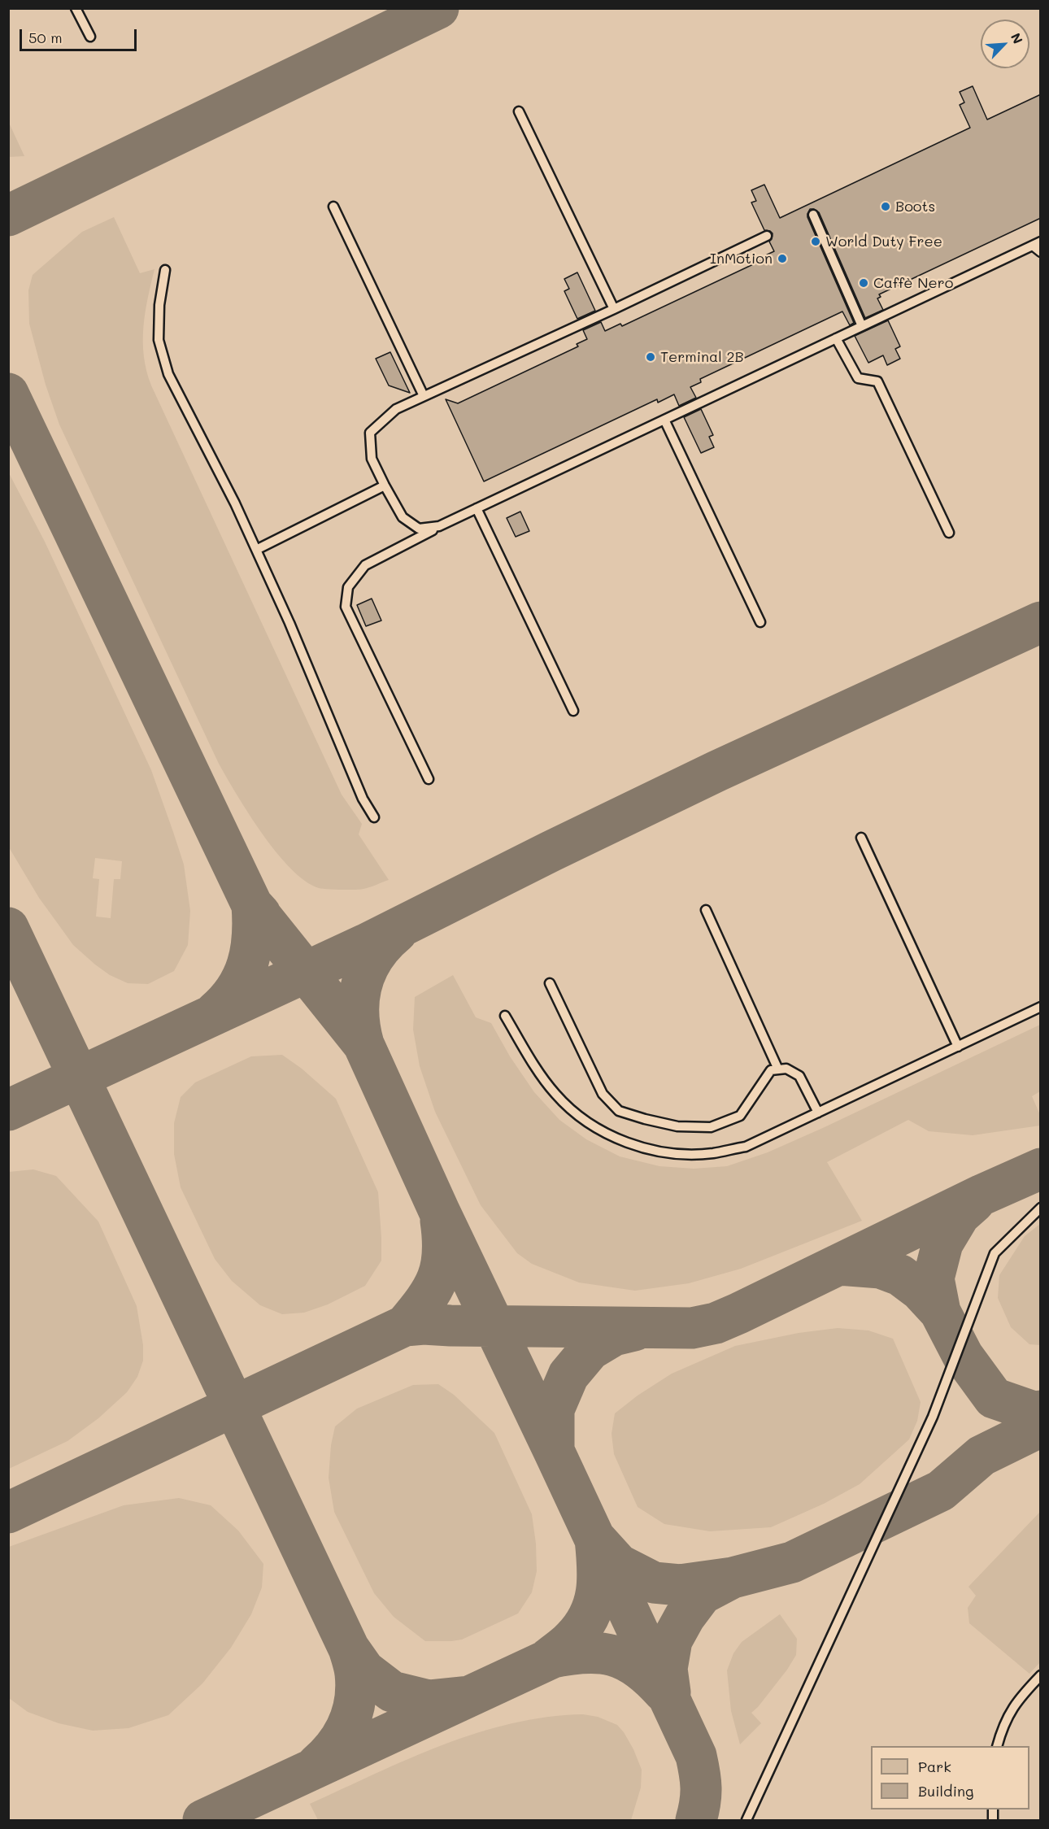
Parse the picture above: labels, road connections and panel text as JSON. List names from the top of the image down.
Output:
{
  "places": [
    "Boots",
    "World Duty Free",
    "InMotion",
    "Caffè Nero",
    "Terminal 2B"
  ],
  "legend": ["Park", "Building"],
  "scale_bar": "50 m",
  "north": "top right"
}
